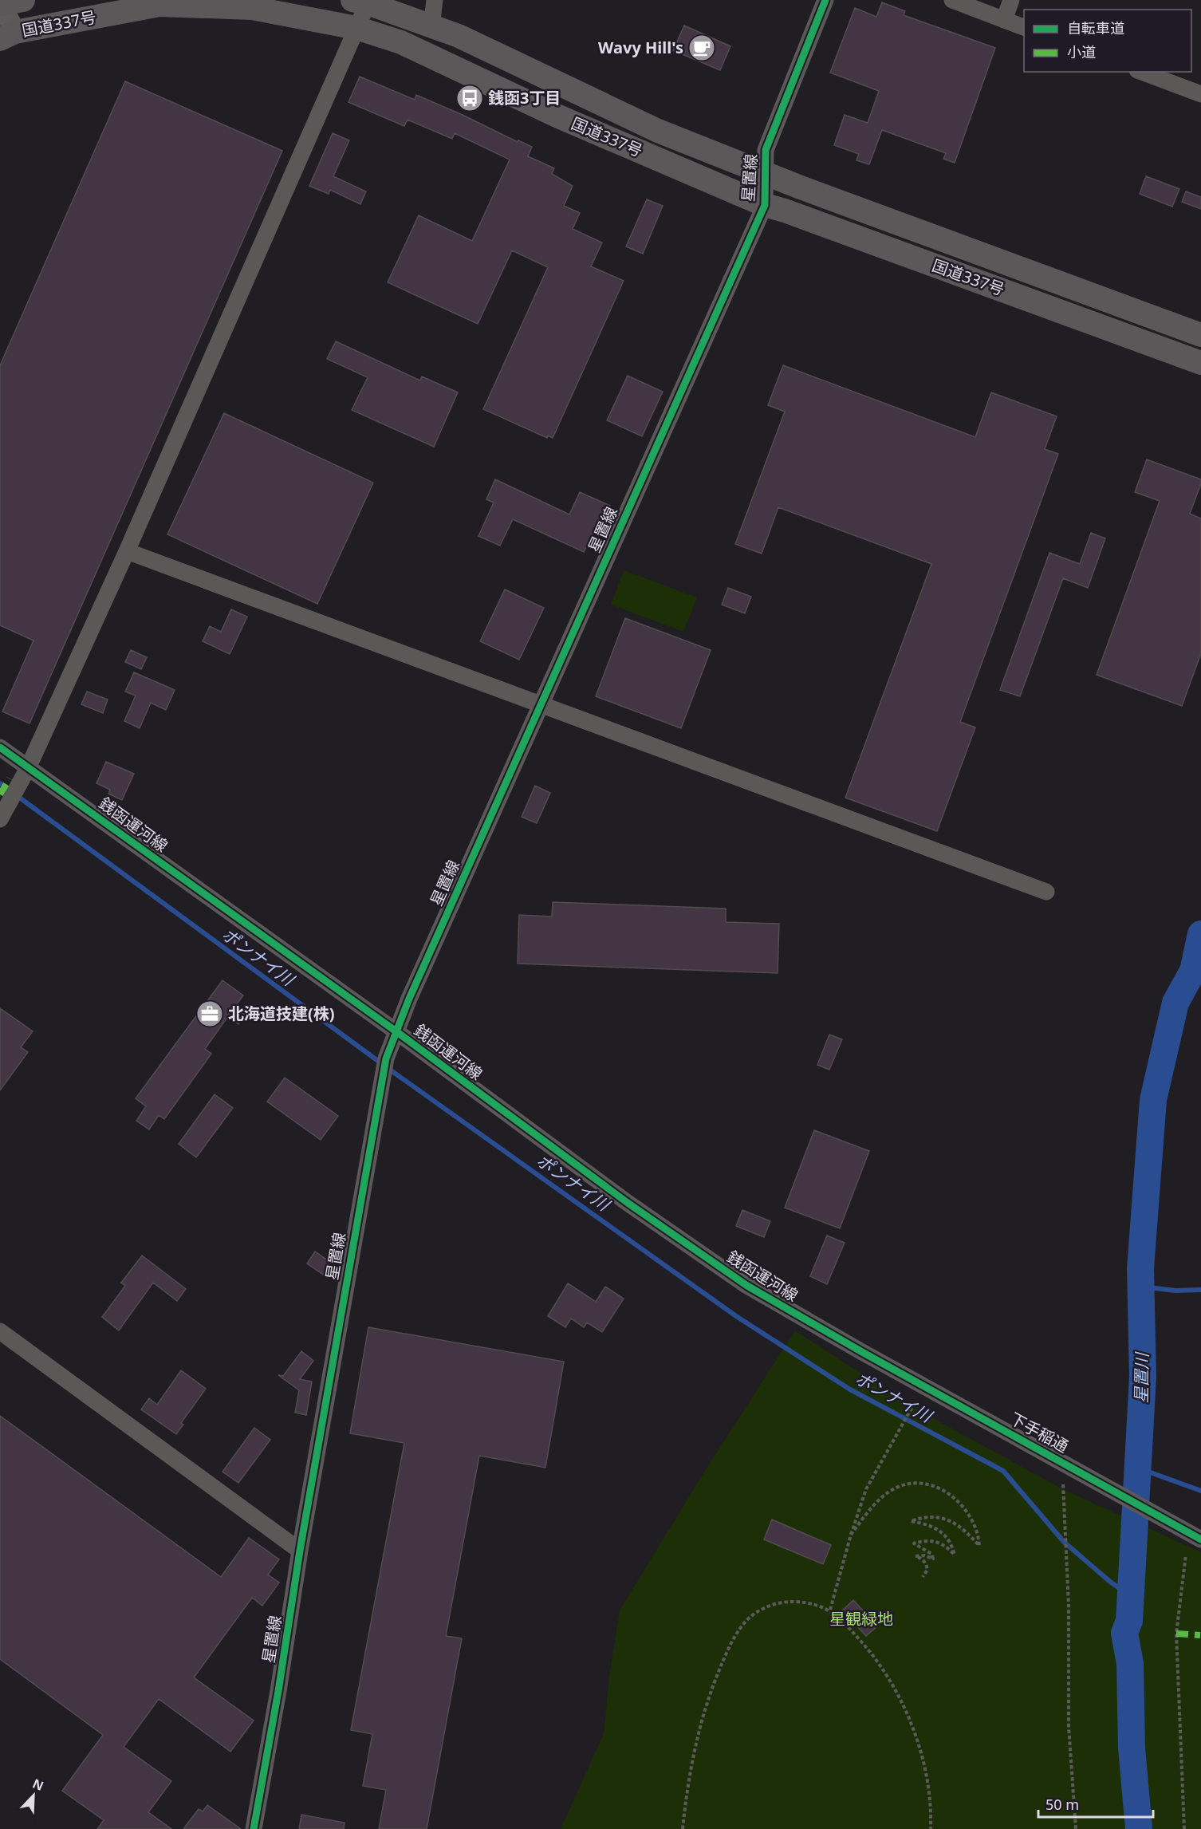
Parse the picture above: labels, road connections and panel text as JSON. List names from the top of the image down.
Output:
{
  "streets": {
    "highway": ["国道337号"],
    "street": ["星置線", "銭函運河線", "下手稲通"]
  },
  "crossings": [
    ["国道337号", "星置線"],
    ["星置線", "銭函運河線"],
    ["銭函運河線", "下手稲通"]
  ],
  "water": ["ポンナイ川", "星置川"],
  "parks": ["星観緑地"],
  "places": {
    "cafe": ["Wavy Hill's"],
    "bus stop": ["銭函3丁目"],
    "office": ["北海道技建(株)"]
  },
  "legend": ["自転車道", "小道"],
  "scale_bar": "50 m",
  "north": "top right"
}
